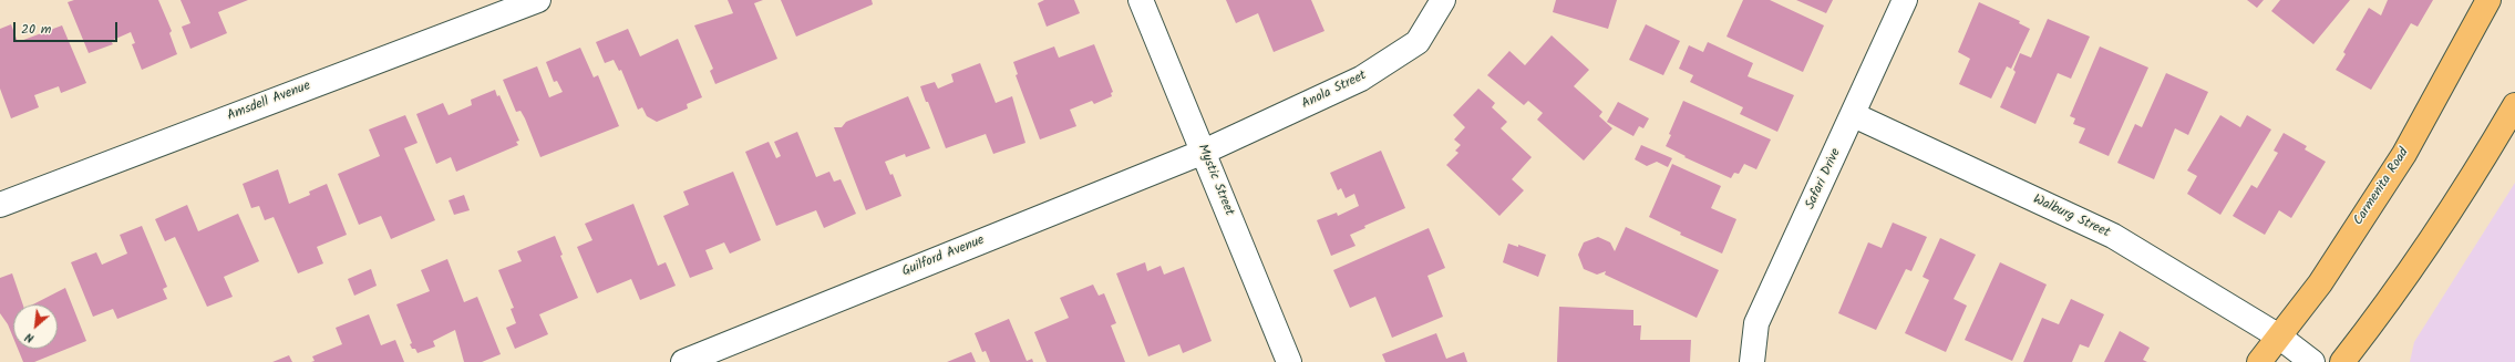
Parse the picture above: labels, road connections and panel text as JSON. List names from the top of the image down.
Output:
{
  "streets": {
    "main road": ["Carmenita Road"],
    "street": [
      "Anola Street",
      "Amsdell Avenue",
      "Safari Drive",
      "Mystic Street",
      "Walburg Street",
      "Guilford Avenue"
    ]
  },
  "crossings": [
    ["Anola Street", "Mystic Street"],
    ["Anola Street", "Guilford Avenue"],
    ["Safari Drive", "Walburg Street"],
    ["Mystic Street", "Guilford Avenue"],
    ["Carmenita Road", "Walburg Street"]
  ],
  "scale_bar": "20 m",
  "north": "bottom left"
}
